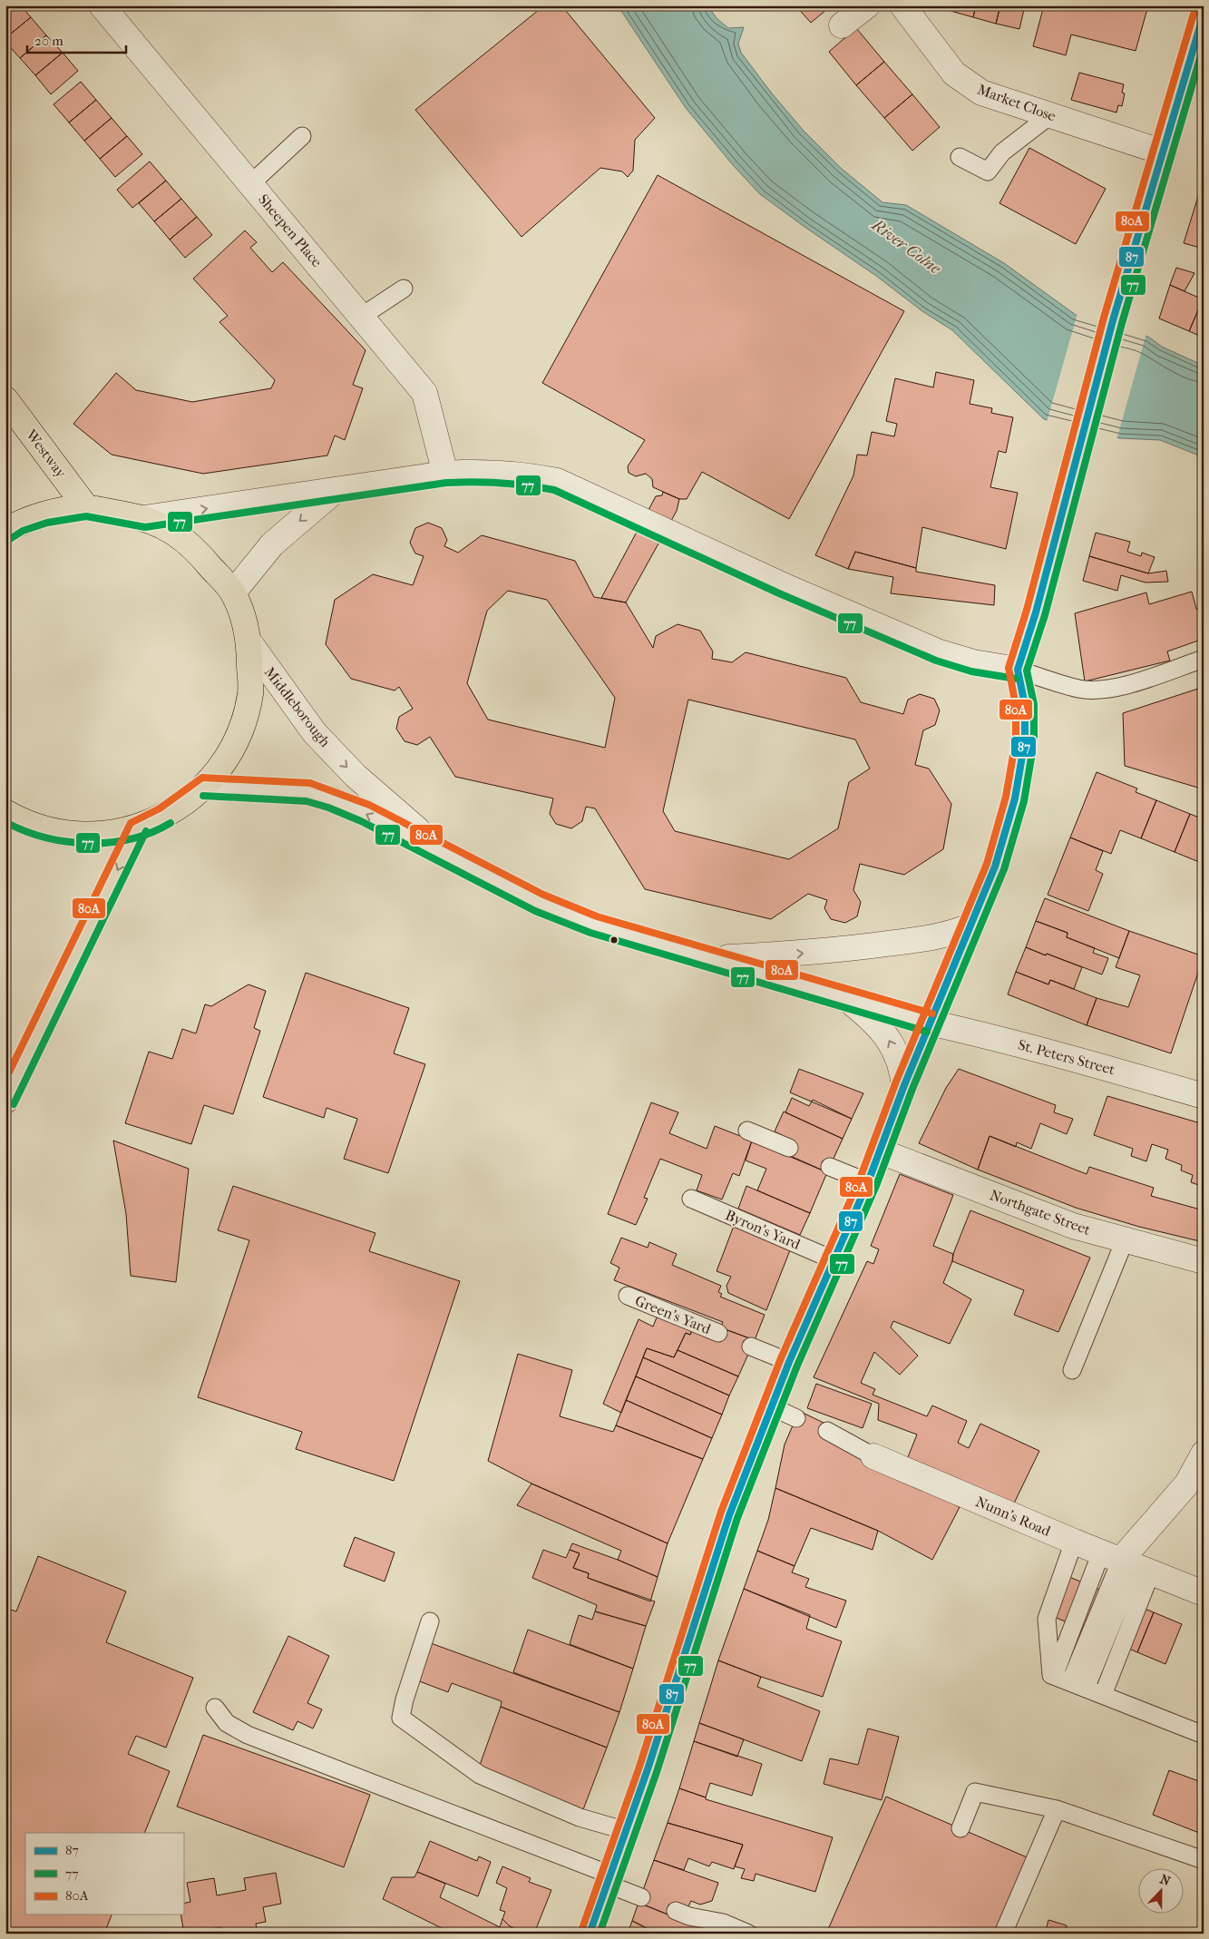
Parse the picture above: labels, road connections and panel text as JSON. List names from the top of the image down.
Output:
{
  "streets": {
    "main road": ["Westway"],
    "street": [
      "Market Close",
      "Sheepen Place",
      "Middleborough",
      "St. Peters Street",
      "Northgate Street",
      "Nunn's Road"
    ],
    "lane": ["Byron's Yard", "Green's Yard"]
  },
  "crossings": [
    ["Middleborough", "St. Peters Street"]
  ],
  "water": ["River Colne"],
  "lines": ["transit line 80A", "transit line 87", "transit line 77"],
  "legend": ["87", "77", "80A"],
  "scale_bar": "20 m",
  "north": "top"
}
